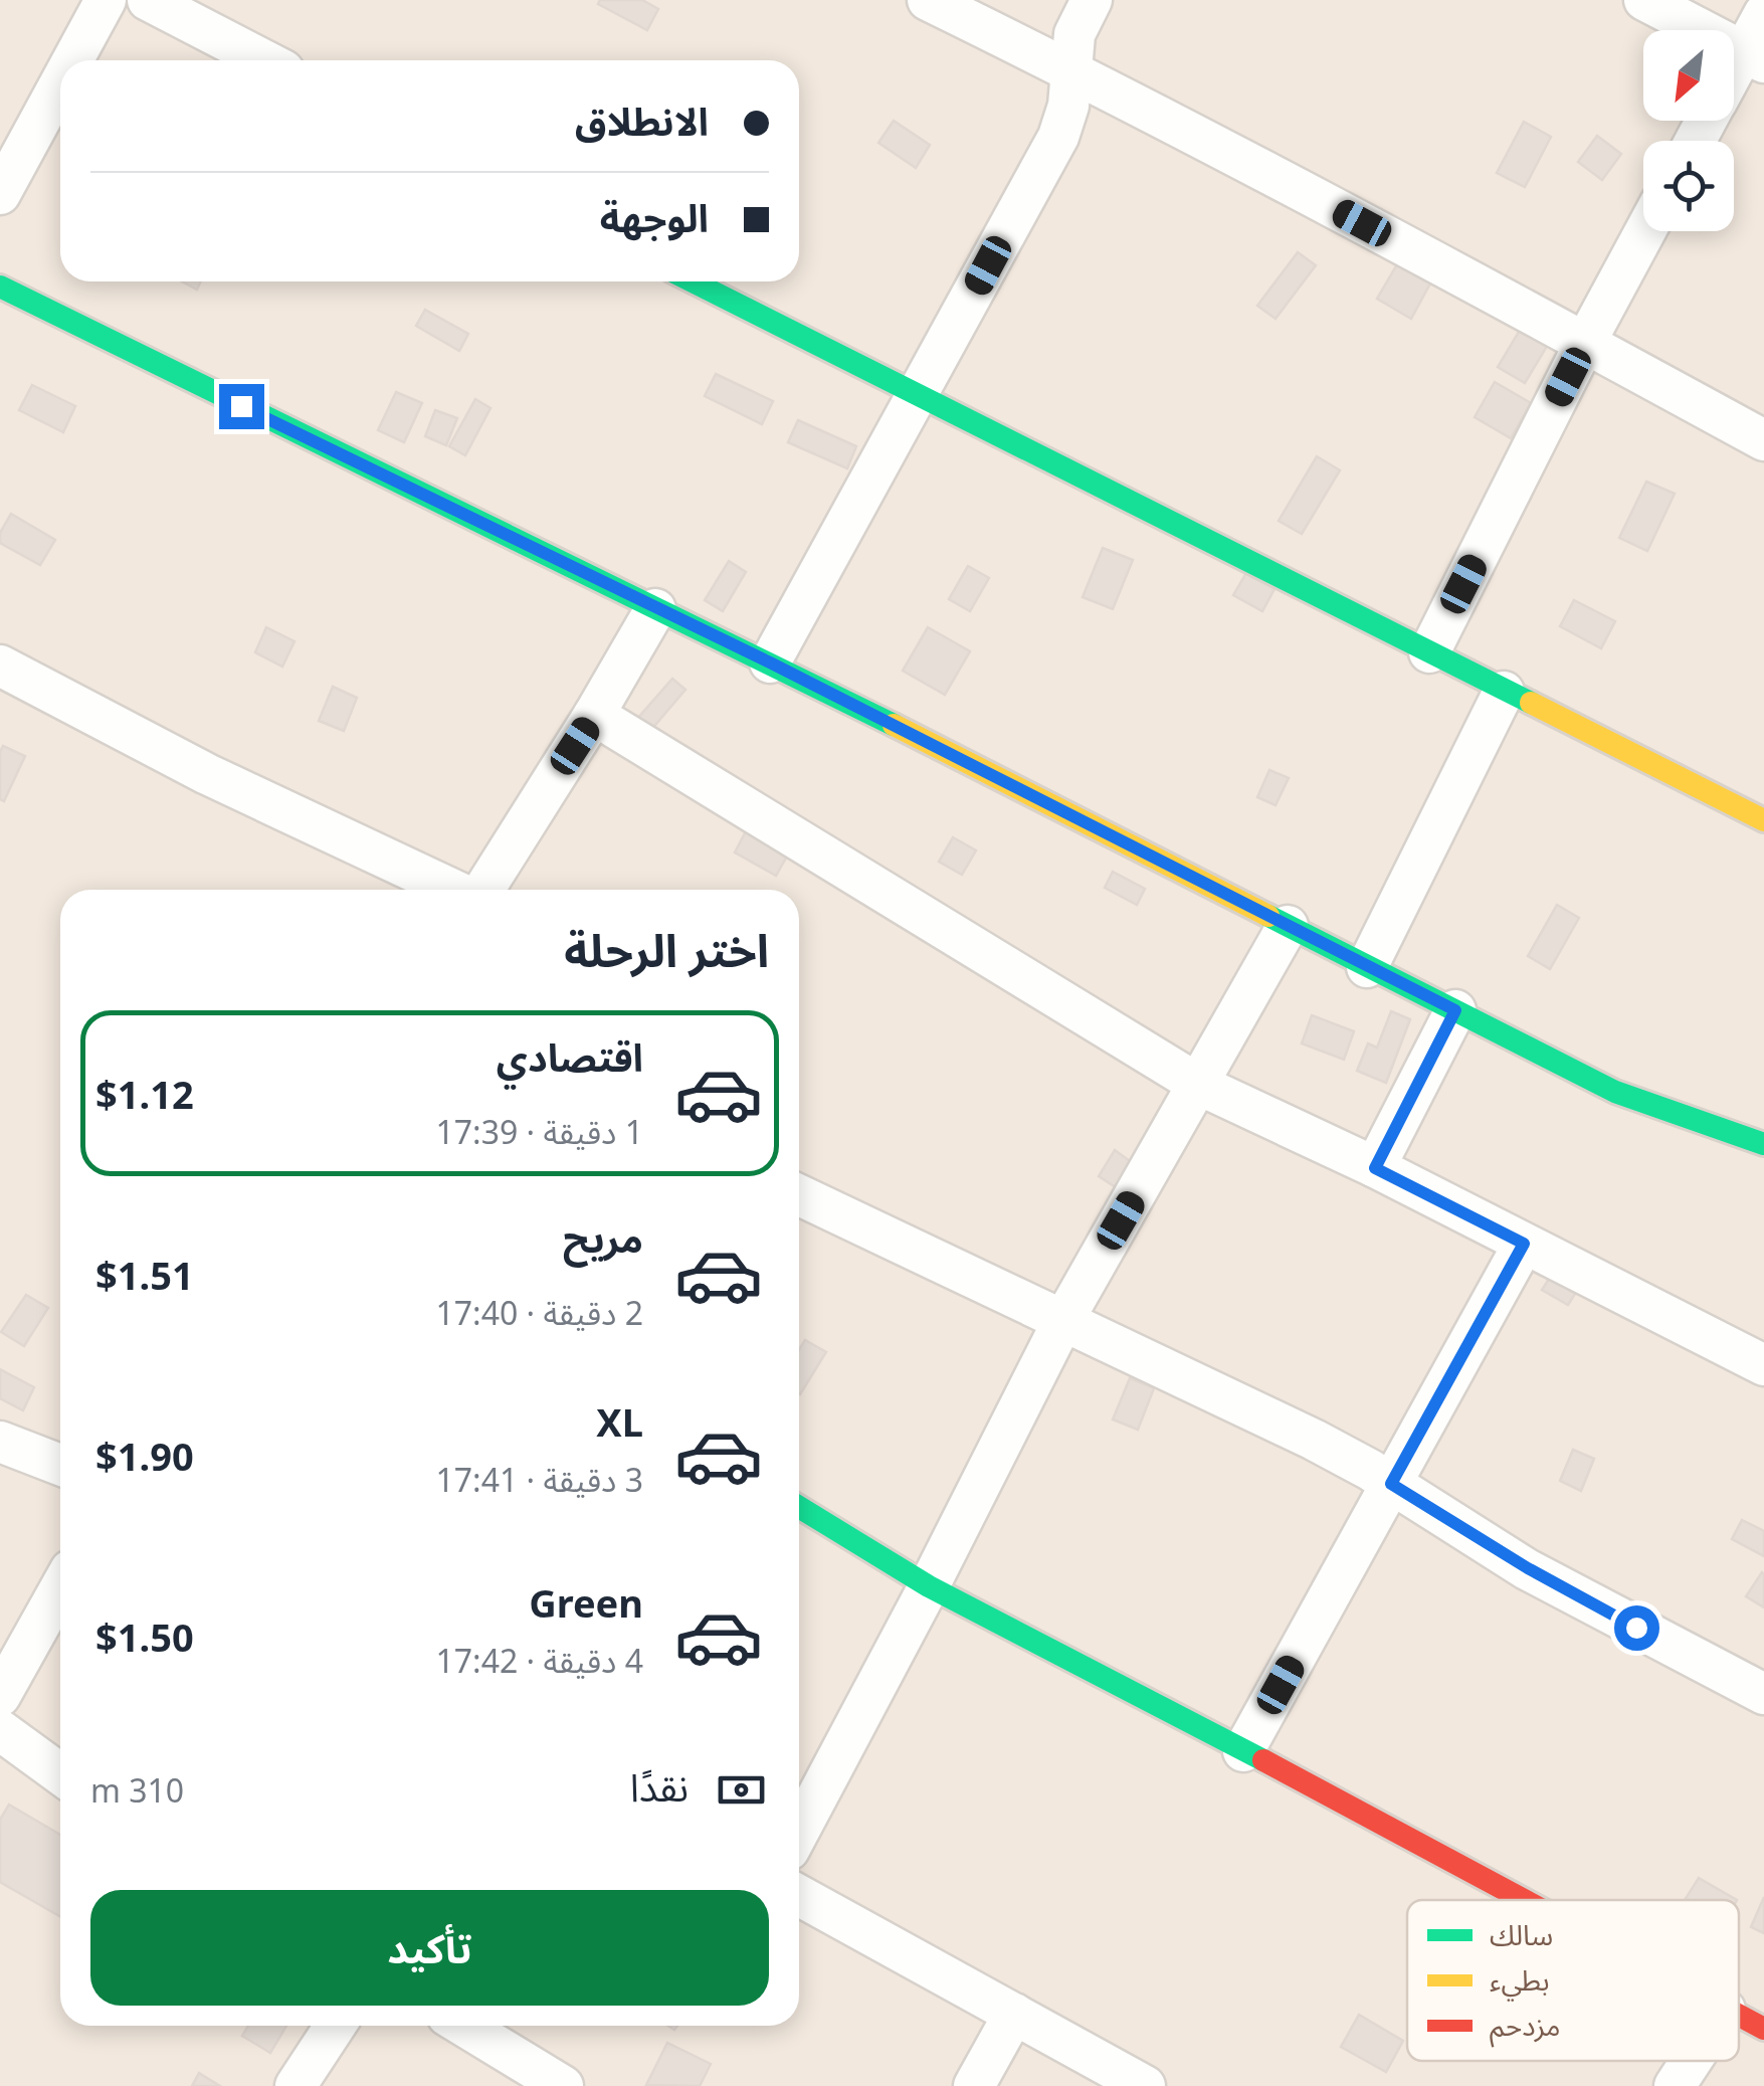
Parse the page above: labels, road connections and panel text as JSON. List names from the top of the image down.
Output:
{
  "legend": ["سالك", "بطيء", "مزدحم"],
  "north": "bottom left",
  "page": {
    "banner": ["الانطلاق", "الوجهة"],
    "heading": "اختر الرحلة",
    "list": [
      {
        "name": "اقتصادي",
        "note": "1 دقيقة · 17:39",
        "value": "$1.12"
      },
      {
        "name": "مريح",
        "note": "2 دقيقة · 17:40",
        "value": "$1.51"
      },
      {
        "name": "XL",
        "note": "3 دقيقة · 17:41",
        "value": "$1.90"
      },
      {
        "name": "Green",
        "note": "4 دقيقة · 17:42",
        "value": "$1.50"
      }
    ],
    "pay": ["نقدًا", "310 m"],
    "buttons": "تأكيد"
  }
}
